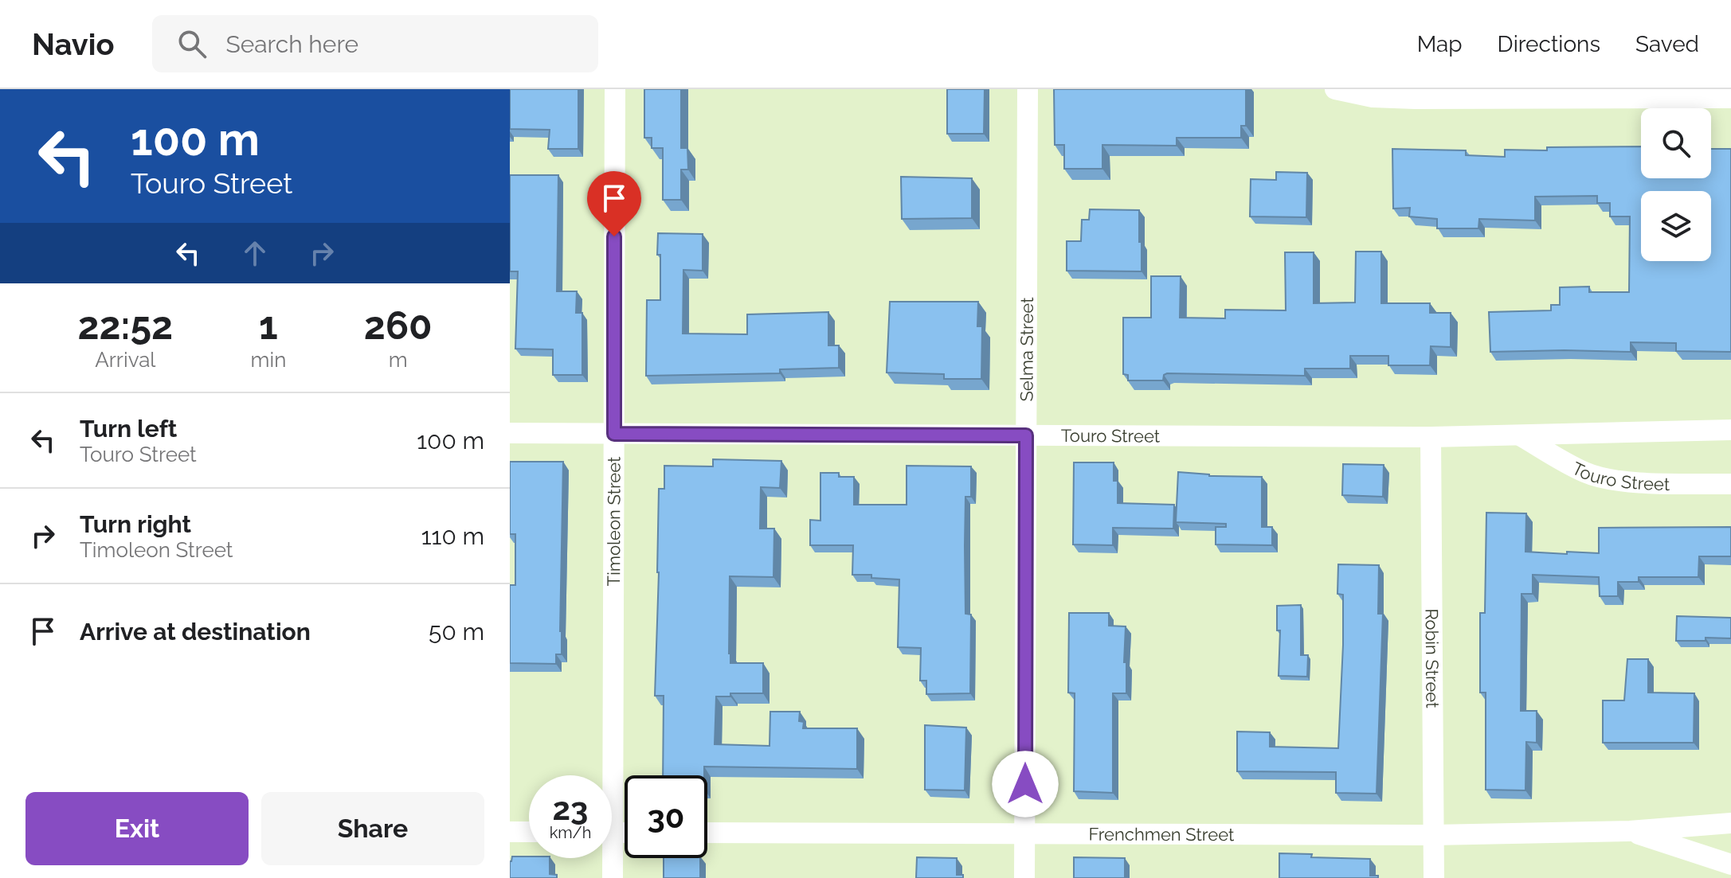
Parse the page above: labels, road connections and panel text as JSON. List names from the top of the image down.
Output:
{
  "streets": {
    "street": [
      "Selma Street",
      "Touro Street",
      "Timoleon Street",
      "Robin Street",
      "Frenchmen Street"
    ]
  },
  "crossings": [
    ["Selma Street", "Touro Street"],
    ["Selma Street", "Frenchmen Street"],
    ["Touro Street", "Timoleon Street"],
    ["Touro Street", "Robin Street"],
    ["Robin Street", "Frenchmen Street"]
  ],
  "page": {
    "header": "Navio",
    "search": "Search here",
    "nav": ["Map", "Directions", "Saved"],
    "turn": ["100 m", "Touro Street"],
    "eta": [
      "22:52",
      "Arrival",
      "1",
      "min",
      "260",
      "m"
    ],
    "list": [
      {
        "name": "Turn left",
        "note": "Touro Street",
        "value": "100 m"
      },
      {
        "name": "Turn right",
        "note": "Timoleon Street",
        "value": "110 m"
      },
      {
        "name": "Arrive at destination",
        "value": "50 m"
      }
    ],
    "speed": "23 km/h",
    "limit": "30",
    "buttons": ["Exit", "Share"]
  }
}
